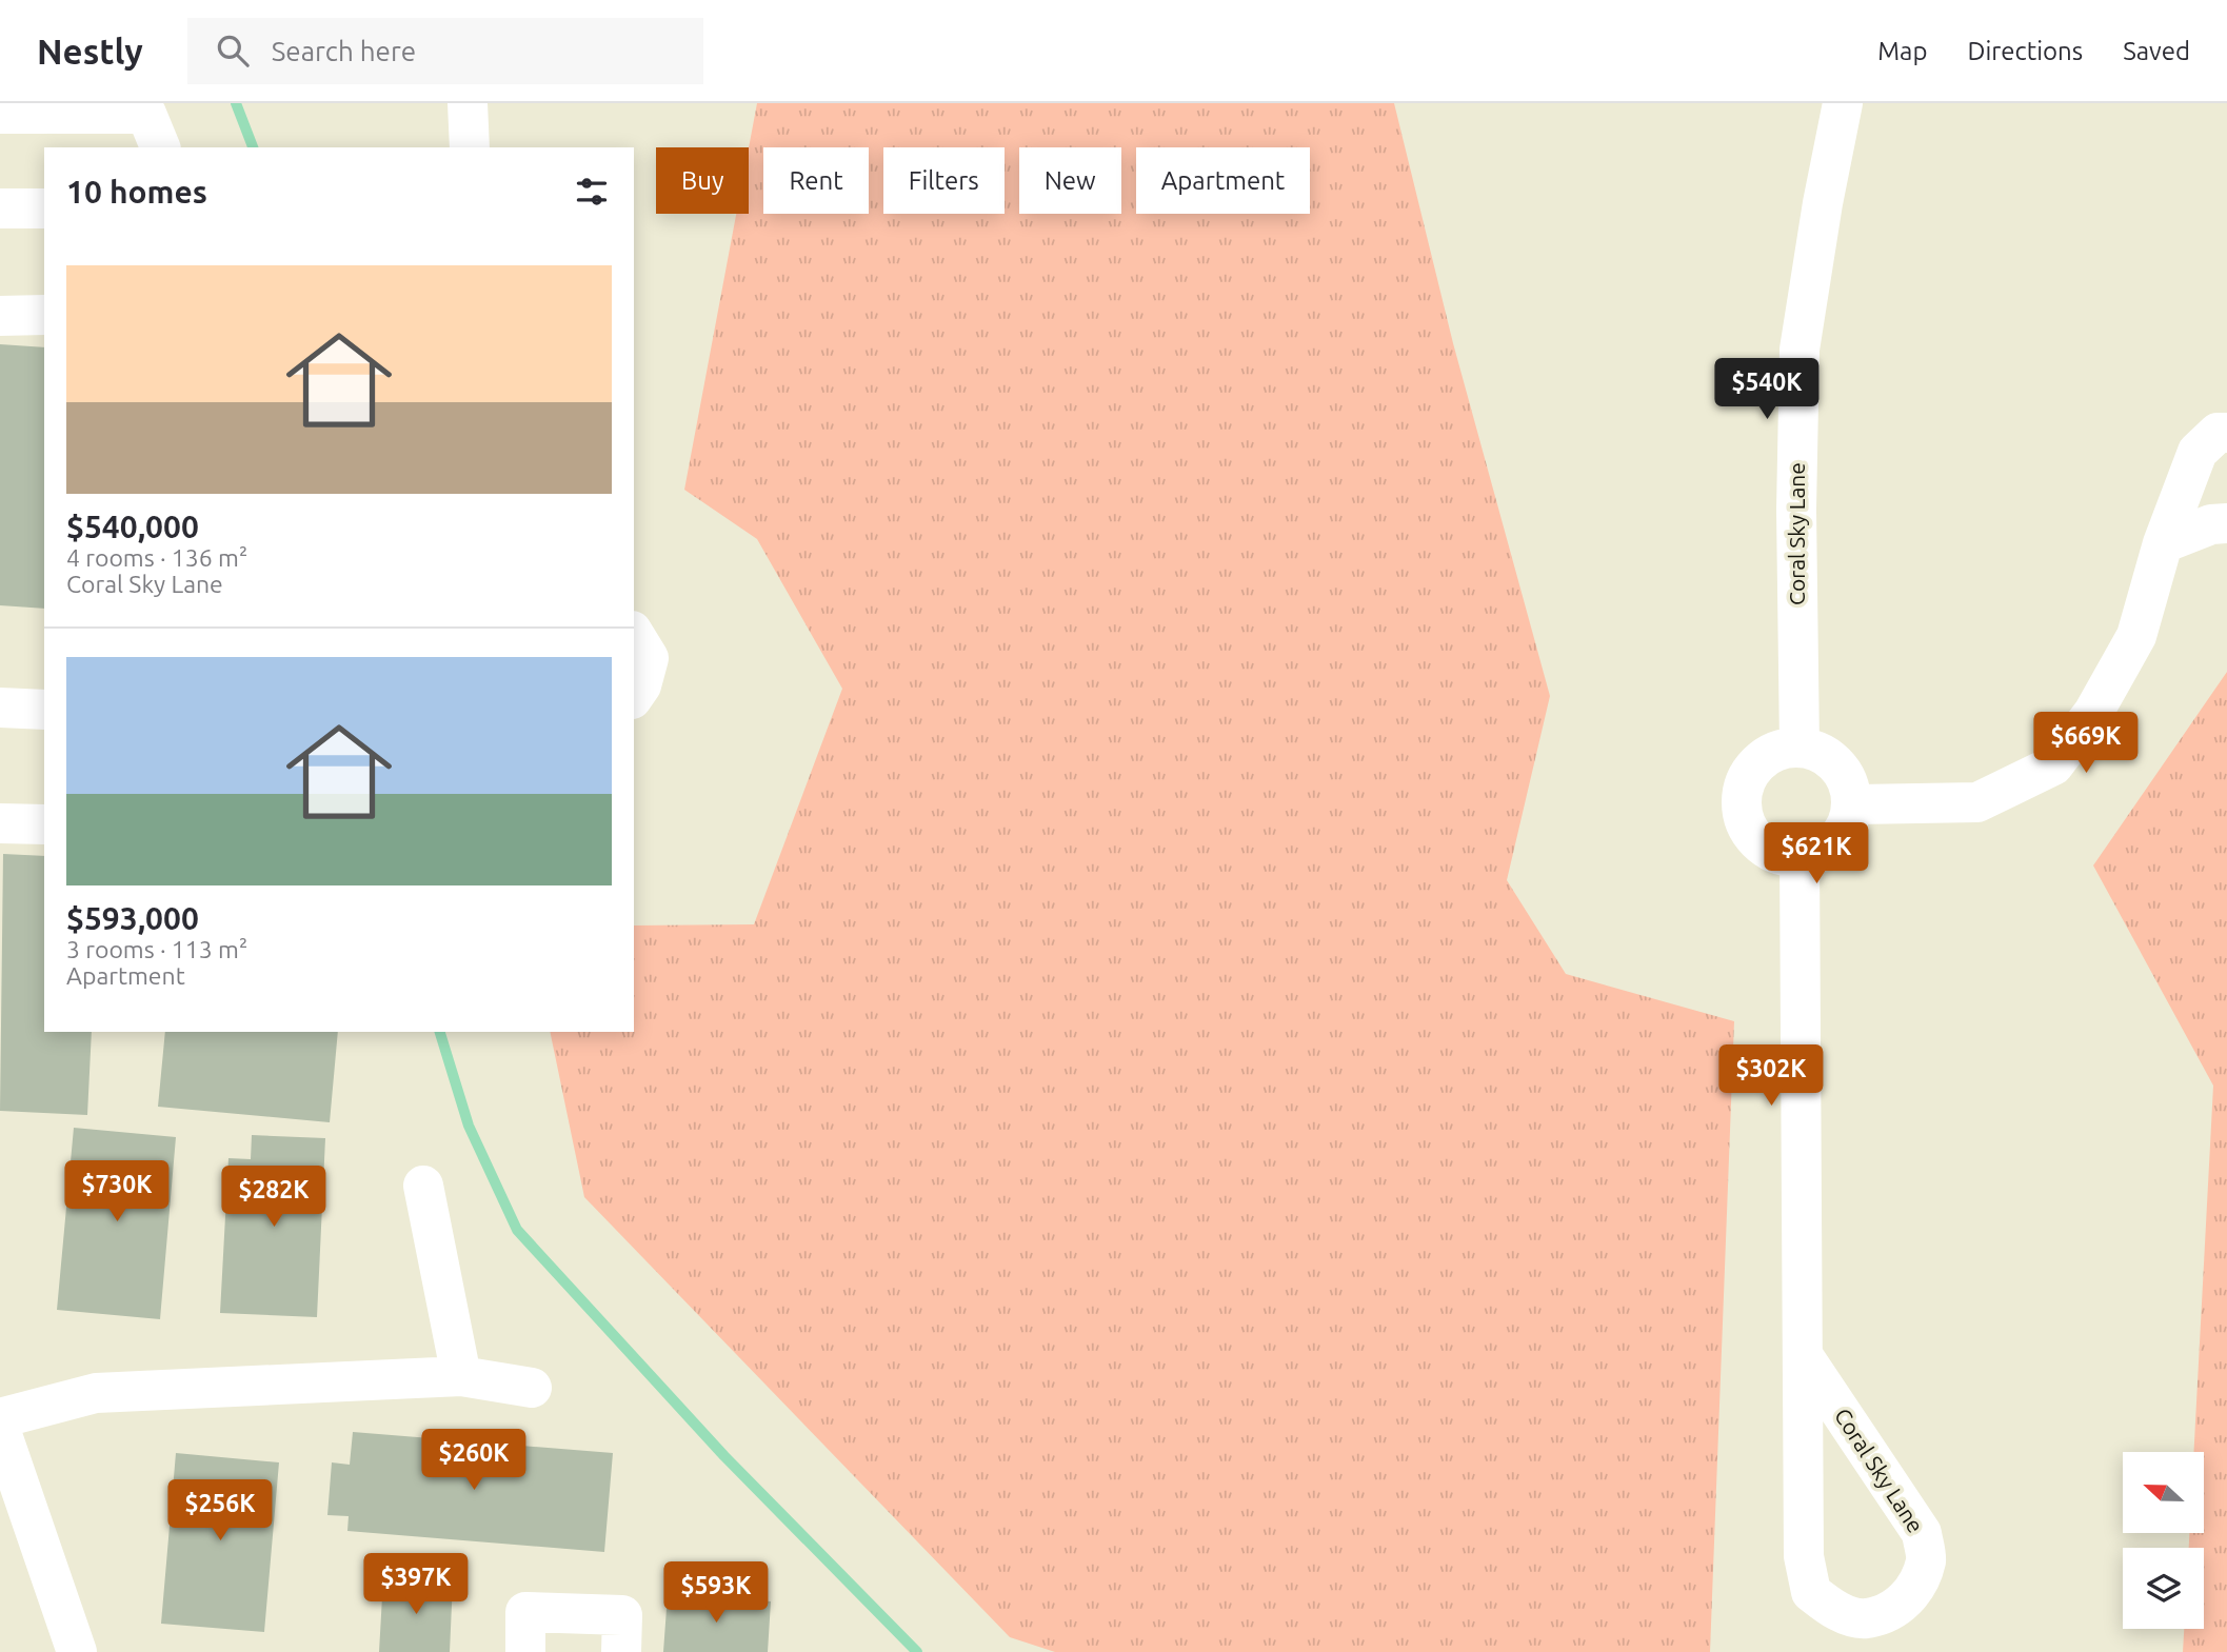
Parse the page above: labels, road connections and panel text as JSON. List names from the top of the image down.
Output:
{
  "streets": {
    "street": ["Coral Sky Lane"]
  },
  "north": "left",
  "page": {
    "header": "Nestly",
    "search": "Search here",
    "nav": ["Map", "Directions", "Saved"],
    "chip": [
      "Buy",
      "Rent",
      "Filters",
      "New",
      "Apartment"
    ],
    "heading": "10 homes",
    "list": [
      {
        "name": "$540,000",
        "note": "4 rooms · 136 m² · Coral Sky Lane"
      },
      {
        "name": "$593,000",
        "note": "3 rooms · 113 m² · Apartment"
      }
    ],
    "price": [
      "$540K",
      "$669K",
      "$621K",
      "$302K",
      "$730K",
      "$282K",
      "$260K",
      "$256K",
      "$397K",
      "$593K"
    ]
  }
}
